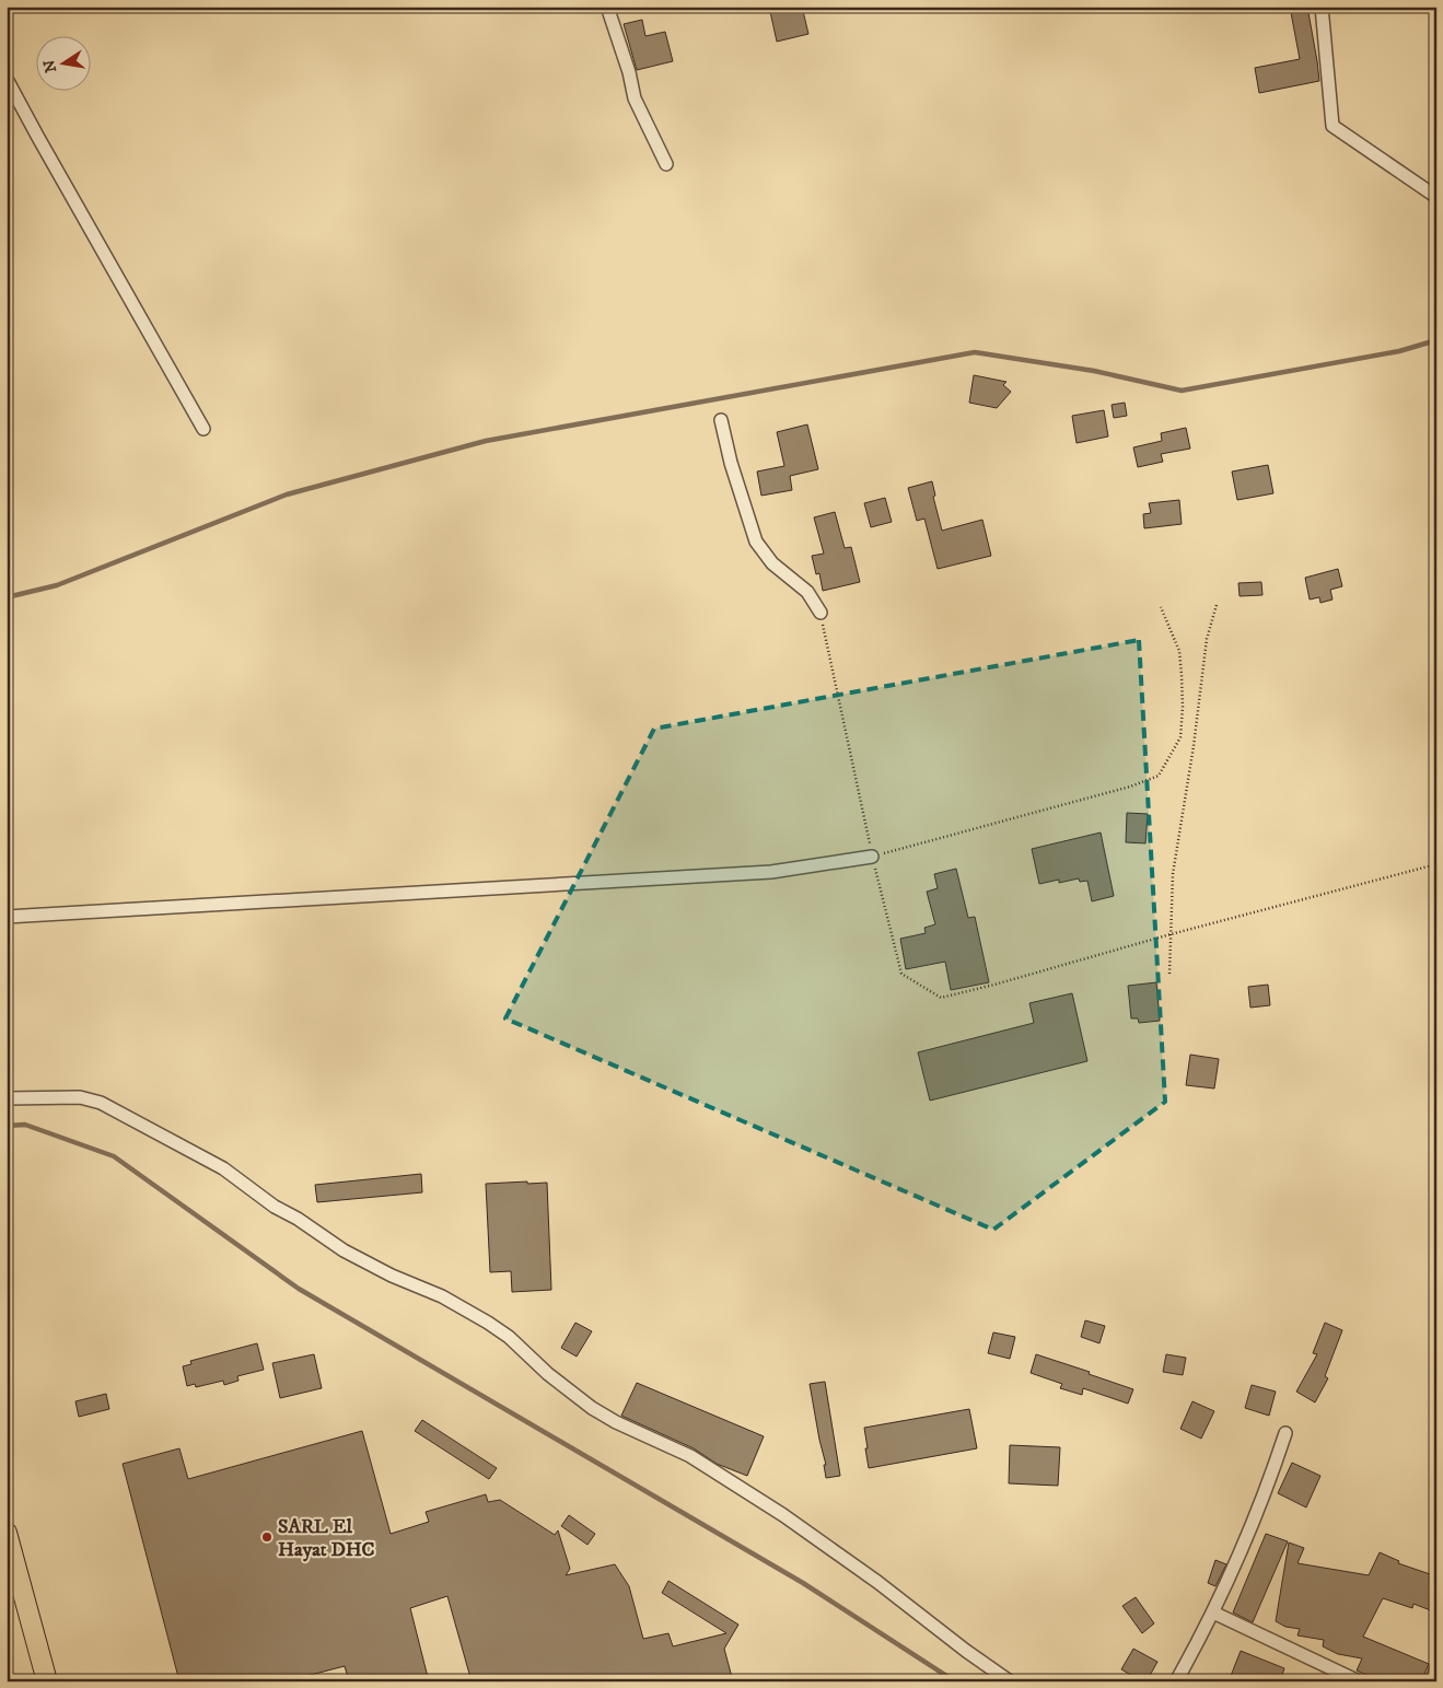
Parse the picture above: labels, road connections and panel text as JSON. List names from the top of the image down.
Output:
{
  "places": ["SARL El Hayat DHC"],
  "north": "left"
}
